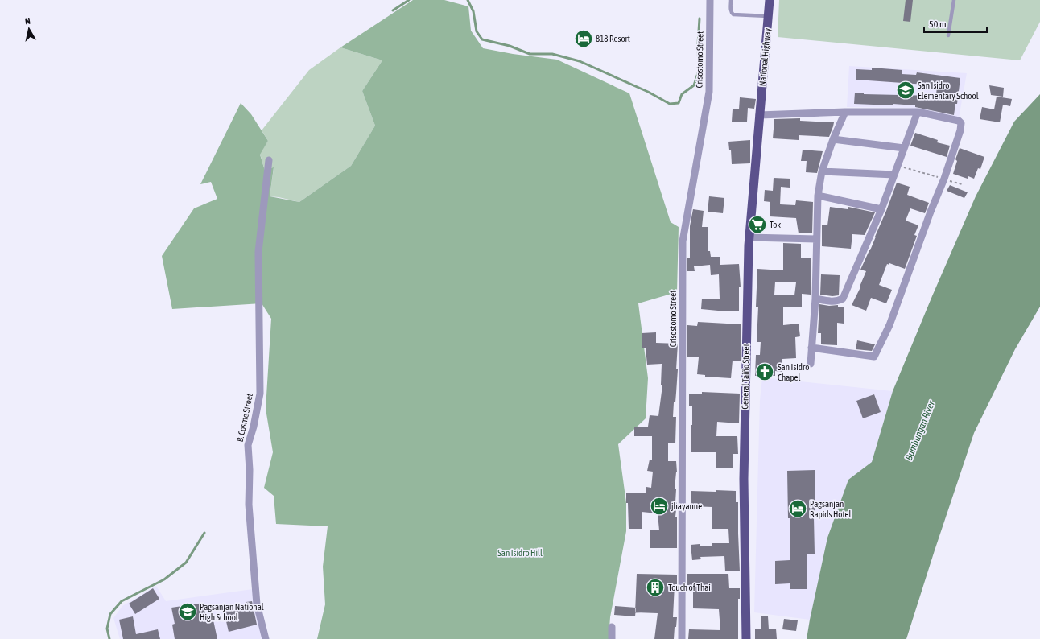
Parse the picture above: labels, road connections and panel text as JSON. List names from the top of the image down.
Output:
{
  "streets": {
    "main road": ["National Highway", "General Taiño Street"],
    "street": ["Crisostomo Street", "B. Cosme Street"]
  },
  "crossings": [
    ["National Highway", "General Taiño Street"]
  ],
  "water": ["Bumbungan River"],
  "parks": ["San Isidro Hill"],
  "places": {
    "hotel": ["818 Resort", "jhayanne", "Pagsanjan Rapids Hotel"],
    "school or university": ["San Isidro Elementary School", "Pagsanjan National High School"],
    "supermarket": ["Tok"],
    "church": ["San Isidro Chapel"],
    "building": ["Touch of Thai"]
  },
  "scale_bar": "50 m",
  "north": "top"
}
